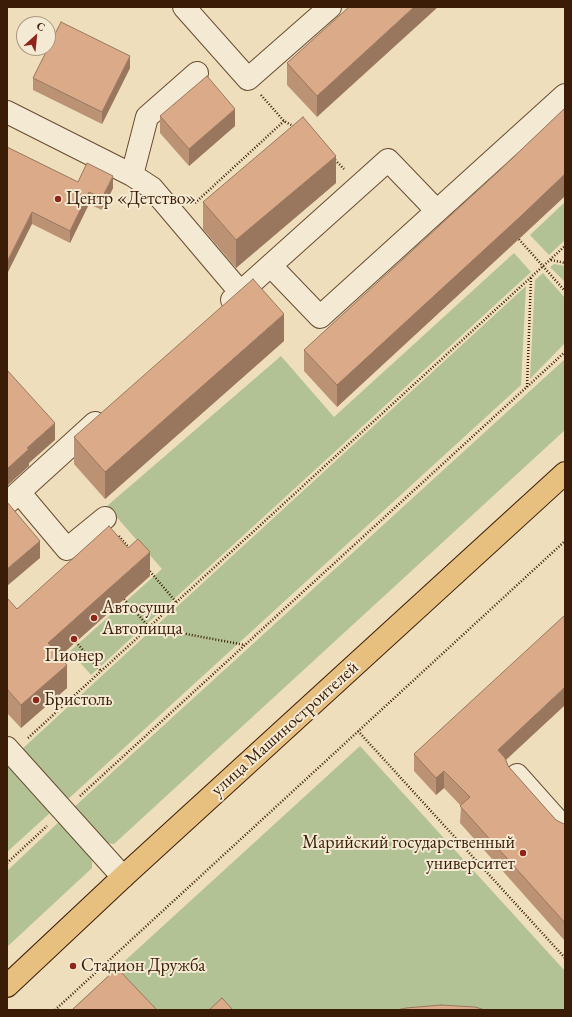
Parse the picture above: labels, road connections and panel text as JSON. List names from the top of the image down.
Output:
{
  "streets": {
    "main road": ["улица Машиностроителей"]
  },
  "places": [
    "Центр «Детство»",
    "Автосуши Автопицца",
    "Пионер",
    "Бристоль",
    "Марийский государственный университет",
    "Стадион Дружба"
  ],
  "north": "top right"
}
